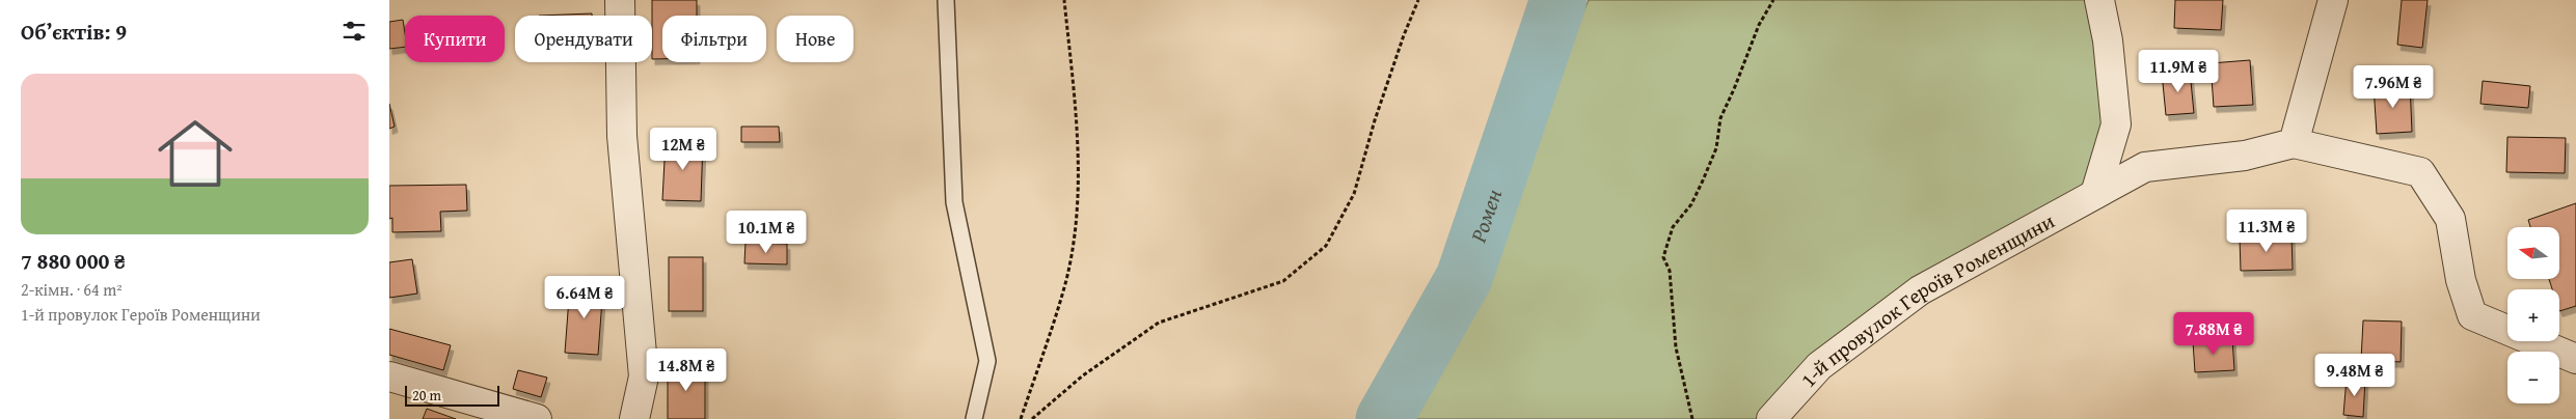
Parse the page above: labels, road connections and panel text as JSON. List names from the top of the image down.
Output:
{
  "streets": {
    "street": ["1-й провулок Героїв Роменщини"]
  },
  "water": ["Ромен"],
  "scale_bar": "20 m",
  "north": "left",
  "page": {
    "heading": "Об’єктів: 9",
    "chip": [
      "Купити",
      "Орендувати",
      "Фільтри",
      "Нове"
    ],
    "price": [
      "11.9M ₴",
      "7.96M ₴",
      "12M ₴",
      "11.3M ₴",
      "10.1M ₴",
      "6.64M ₴",
      "7.88M ₴",
      "14.8M ₴",
      "9.48M ₴"
    ],
    "list": [
      {
        "name": "7 880 000 ₴",
        "note": "2-кімн. · 64 m² · 1-й провулок Героїв Роменщини"
      }
    ],
    "map_buttons": ["+", "−"],
    "scale": "20 m"
  }
}
